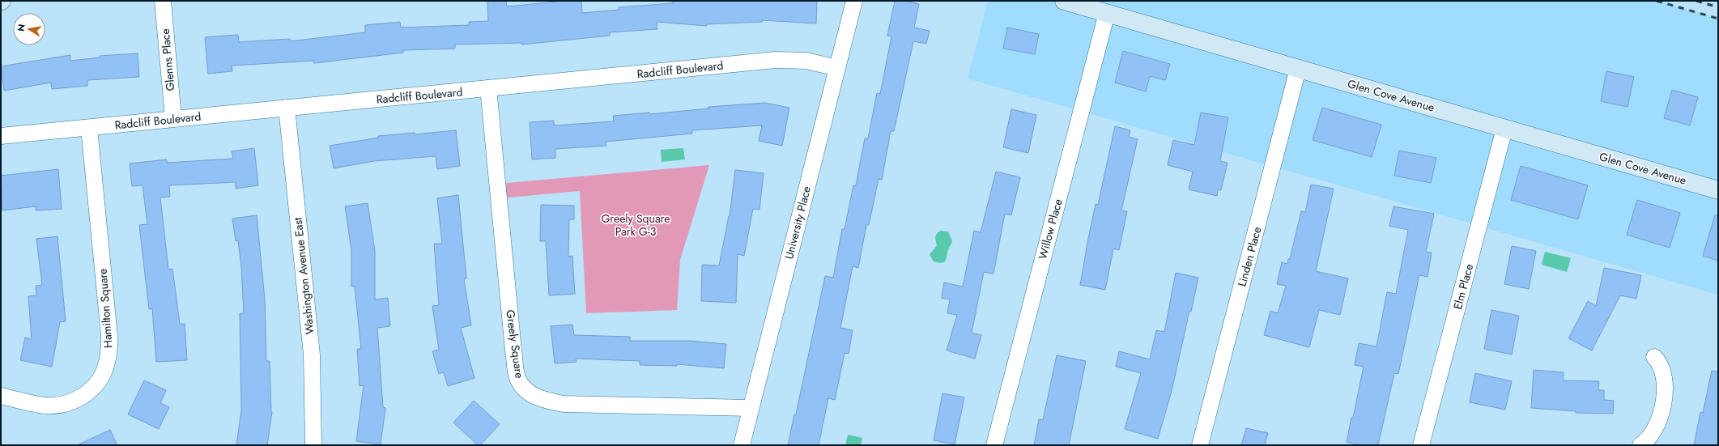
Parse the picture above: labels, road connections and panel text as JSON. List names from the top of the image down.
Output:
{
  "streets": {
    "main road": ["Glen Cove Avenue"],
    "street": [
      "Glenns Place",
      "Radcliff Boulevard",
      "University Place",
      "Willow Place",
      "Linden Place",
      "Washington Avenue East",
      "Elm Place",
      "Hamilton Square",
      "Greely Square"
    ]
  },
  "crossings": [
    ["Glenns Place", "Radcliff Boulevard"],
    ["Radcliff Boulevard", "University Place"],
    ["Radcliff Boulevard", "Washington Avenue East"],
    ["Radcliff Boulevard", "Hamilton Square"],
    ["Radcliff Boulevard", "Greely Square"],
    ["Glen Cove Avenue", "Willow Place"],
    ["Glen Cove Avenue", "Linden Place"],
    ["Glen Cove Avenue", "Elm Place"],
    ["University Place", "Greely Square"]
  ],
  "parks": ["Greely Square Park G-3"],
  "north": "left"
}
